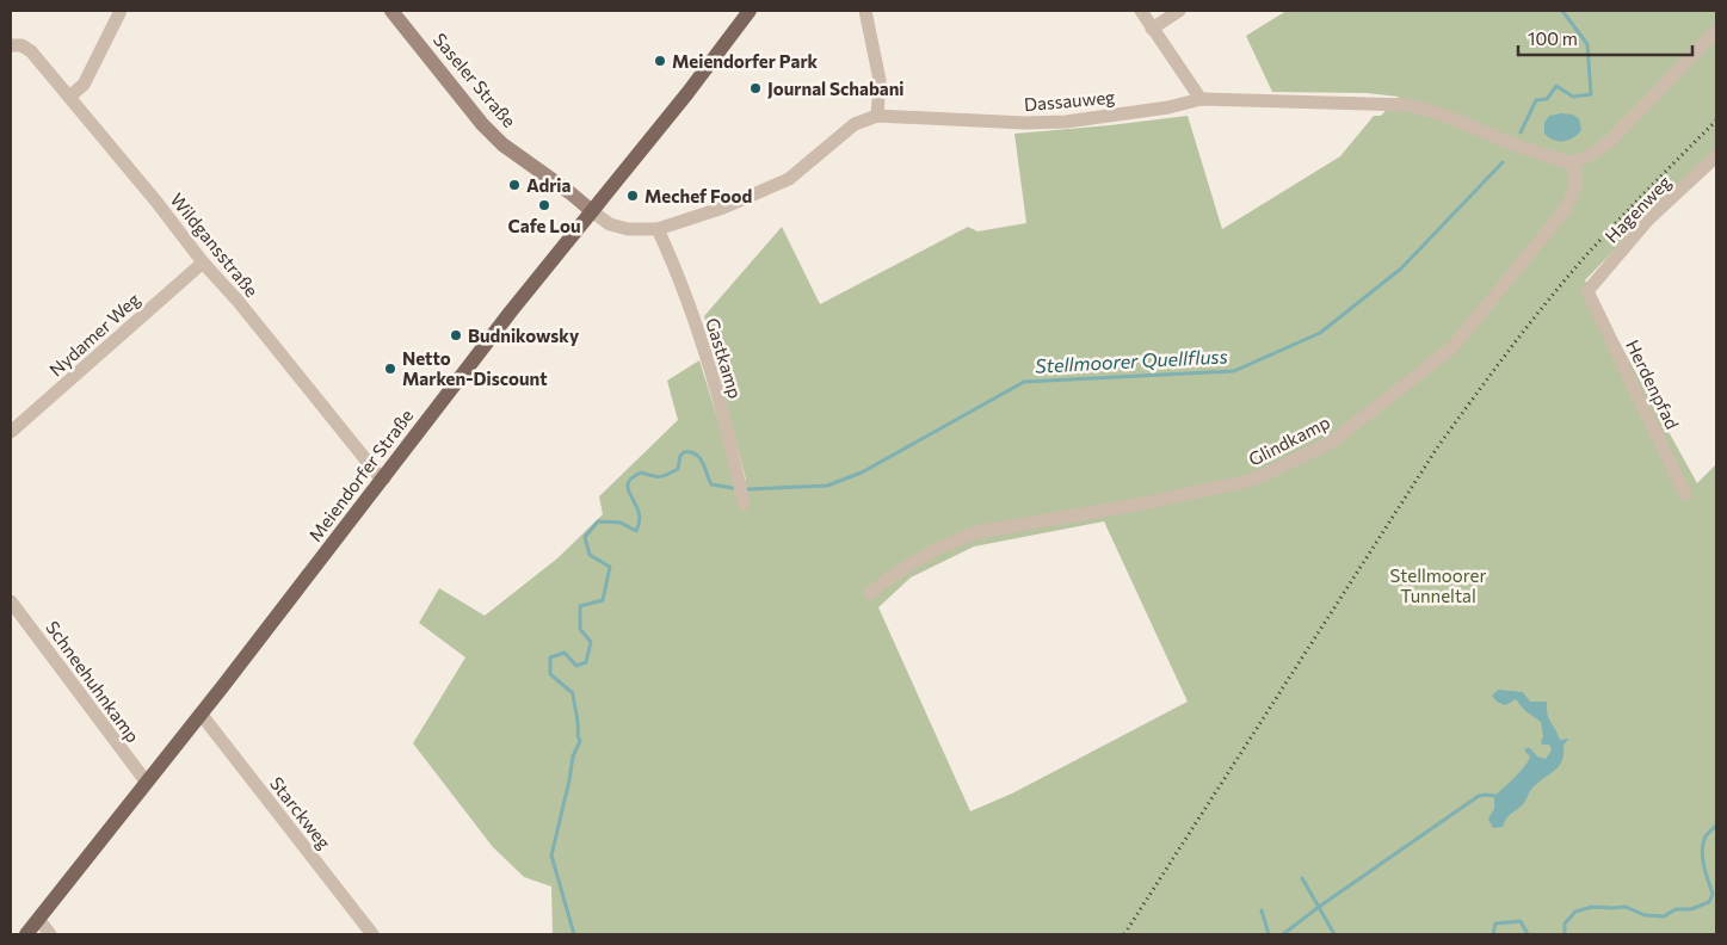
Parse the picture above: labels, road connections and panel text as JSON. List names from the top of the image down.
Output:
{
  "streets": {
    "main road": ["Meiendorfer Straße"],
    "street": [
      "Saseler Straße",
      "Dassauweg",
      "Hagenweg",
      "Wildgansstraße",
      "Nydamer Weg",
      "Gastkamp",
      "Herdenpfad",
      "Glindkamp",
      "Schneehuhnkamp",
      "Starckweg"
    ]
  },
  "crossings": [
    ["Saseler Straße", "Dassauweg"],
    ["Saseler Straße", "Meiendorfer Straße"],
    ["Dassauweg", "Gastkamp"],
    ["Dassauweg", "Glindkamp"],
    ["Dassauweg", "Meiendorfer Straße"],
    ["Hagenweg", "Herdenpfad"],
    ["Wildgansstraße", "Nydamer Weg"],
    ["Wildgansstraße", "Meiendorfer Straße"],
    ["Meiendorfer Straße", "Schneehuhnkamp"],
    ["Meiendorfer Straße", "Starckweg"]
  ],
  "water": ["Stellmoorer Quellfluss"],
  "parks": ["Stellmoorer Tunneltal"],
  "places": [
    "Meiendorfer Park",
    "Journal Schabani",
    "Adria",
    "Mechef Food",
    "Cafe Lou",
    "Budnikowsky",
    "Netto Marken-Discount"
  ],
  "scale_bar": "100 m"
}
